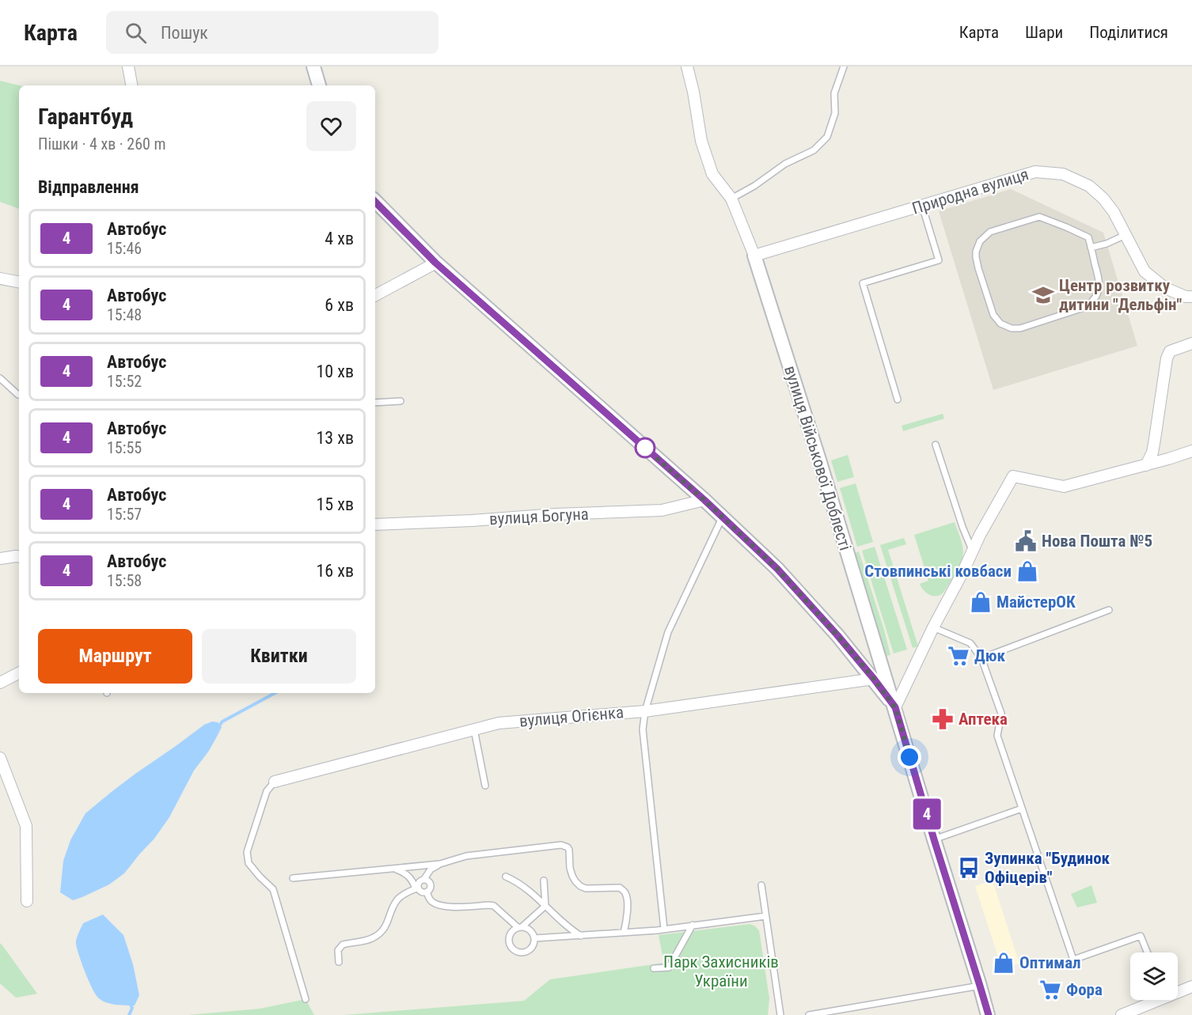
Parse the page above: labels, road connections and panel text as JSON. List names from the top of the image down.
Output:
{
  "streets": {
    "street": [
      "Природна вулиця",
      "вулиця Військової Доблесті",
      "вулиця Богуна",
      "вулиця Огієнка"
    ]
  },
  "crossings": [
    ["Природна вулиця", "вулиця Військової Доблесті"]
  ],
  "parks": ["Парк Захисників України"],
  "places": {
    "school or university": ["Центр розвитку дитини \"Дельфін\""],
    "public building": ["Нова Пошта №5"],
    "shop": ["Стовпинські ковбаси", "МайстерОК", "Оптимал"],
    "supermarket": ["Дюк", "Фора"],
    "pharmacy": ["Аптека"],
    "bus stop": ["Зупинка \"Будинок Офіцерів\""]
  },
  "lines": ["bus line 4"],
  "page": {
    "header": "Карта",
    "search": "Пошук",
    "nav": ["Карта", "Шари", "Поділитися"],
    "on_map": "4",
    "heading": [
      ["Гарантбуд", "Пішки · 4 хв · 260 m"],
      "Відправлення"
    ],
    "list": [
      {
        "mark": "4",
        "name": "Автобус",
        "note": "15:46",
        "value": "4 хв"
      },
      {
        "mark": "4",
        "name": "Автобус",
        "note": "15:48",
        "value": "6 хв"
      },
      {
        "mark": "4",
        "name": "Автобус",
        "note": "15:52",
        "value": "10 хв"
      },
      {
        "mark": "4",
        "name": "Автобус",
        "note": "15:55",
        "value": "13 хв"
      },
      {
        "mark": "4",
        "name": "Автобус",
        "note": "15:57",
        "value": "15 хв"
      },
      {
        "mark": "4",
        "name": "Автобус",
        "note": "15:58",
        "value": "16 хв"
      }
    ],
    "buttons": ["Маршрут", "Квитки"]
  }
}
